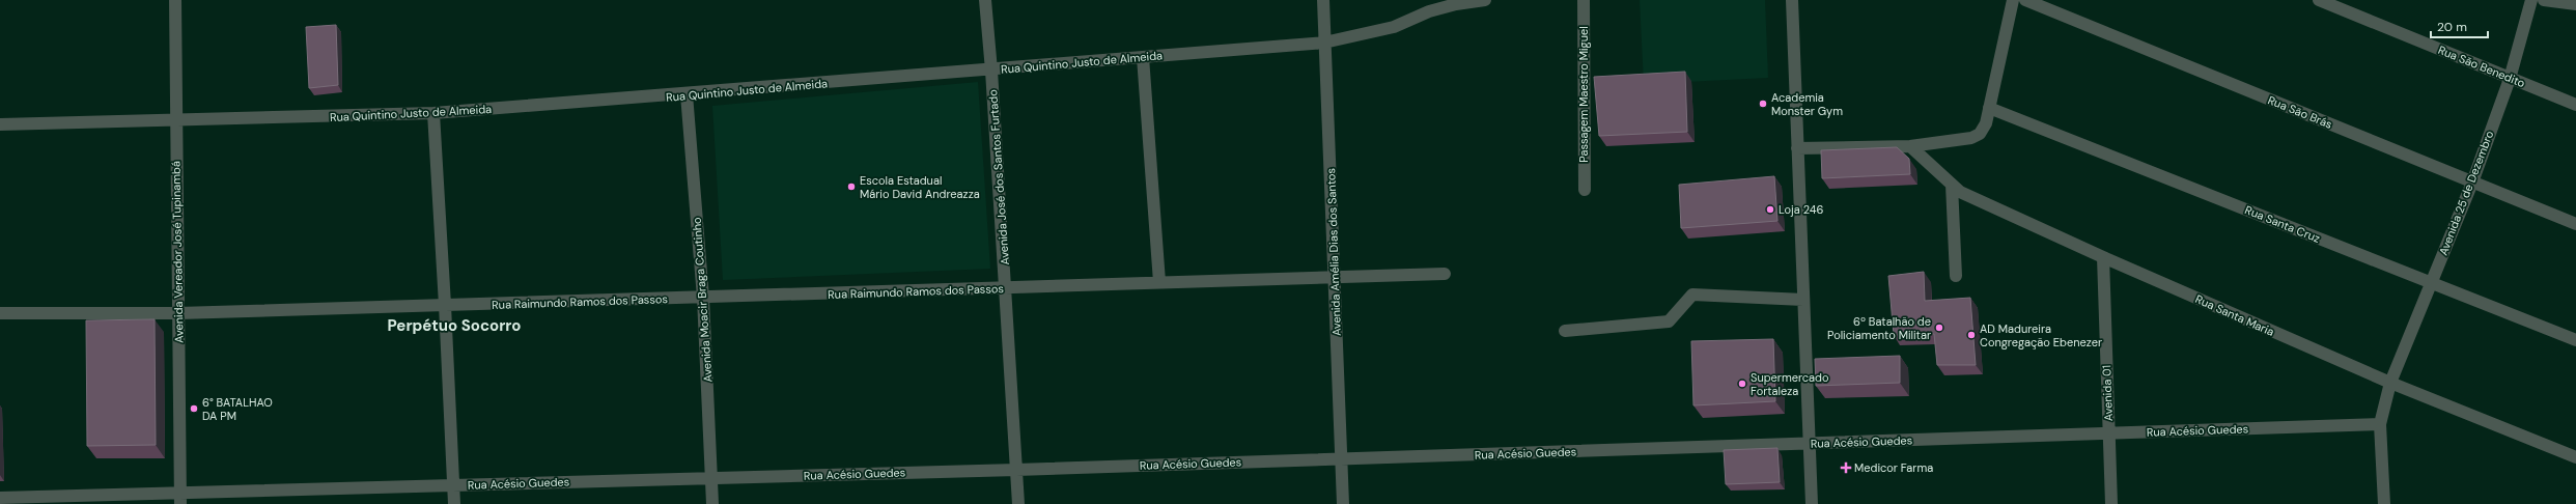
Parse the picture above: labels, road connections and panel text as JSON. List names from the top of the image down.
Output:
{
  "streets": {
    "street": [
      "Rua Quintino Justo de Almeida",
      "Rua São Benedito",
      "Passagem Maestro Miguel",
      "Rua São Brás",
      "Avenida José dos Santos Furtado",
      "Avenida 25 de Dezembro",
      "Rua Santa Cruz",
      "Avenida Vereador José Tupinambá",
      "Avenida Amélia Dias dos Santos",
      "Rua Raimundo Ramos dos Passos",
      "Avenida Moacir Braga Coutinho",
      "Rua Santa Maria",
      "Avenida 01",
      "Rua Acésio Guedes"
    ]
  },
  "crossings": [
    ["Rua Quintino Justo de Almeida", "Avenida José dos Santos Furtado"],
    ["Rua Quintino Justo de Almeida", "Avenida Vereador José Tupinambá"],
    ["Rua Quintino Justo de Almeida", "Avenida Amélia Dias dos Santos"],
    ["Rua Quintino Justo de Almeida", "Avenida Moacir Braga Coutinho"],
    ["Rua São Benedito", "Avenida 25 de Dezembro"],
    ["Rua São Brás", "Avenida 25 de Dezembro"],
    ["Avenida José dos Santos Furtado", "Rua Raimundo Ramos dos Passos"],
    ["Avenida José dos Santos Furtado", "Rua Acésio Guedes"],
    ["Avenida 25 de Dezembro", "Rua Santa Cruz"],
    ["Avenida 25 de Dezembro", "Rua Santa Maria"],
    ["Avenida 25 de Dezembro", "Rua Acésio Guedes"],
    ["Avenida Vereador José Tupinambá", "Rua Raimundo Ramos dos Passos"],
    ["Avenida Vereador José Tupinambá", "Rua Acésio Guedes"],
    ["Avenida Amélia Dias dos Santos", "Rua Raimundo Ramos dos Passos"],
    ["Avenida Amélia Dias dos Santos", "Rua Acésio Guedes"],
    ["Rua Raimundo Ramos dos Passos", "Avenida Moacir Braga Coutinho"],
    ["Avenida Moacir Braga Coutinho", "Rua Acésio Guedes"],
    ["Rua Santa Maria", "Avenida 01"],
    ["Avenida 01", "Rua Acésio Guedes"]
  ],
  "districts": ["Perpétuo Socorro"],
  "places": {
    "other": [
      "Academia Monster Gym",
      "Escola Estadual Mário David Andreazza",
      "Loja 246",
      "6º Batalhão de Policiamento Militar",
      "AD Madureira Congregação Ebenezer",
      "Supermercado Fortaleza",
      "6° BATALHAO DA PM"
    ],
    "health": ["Medicor Farma"]
  },
  "scale_bar": "20 m"
}
